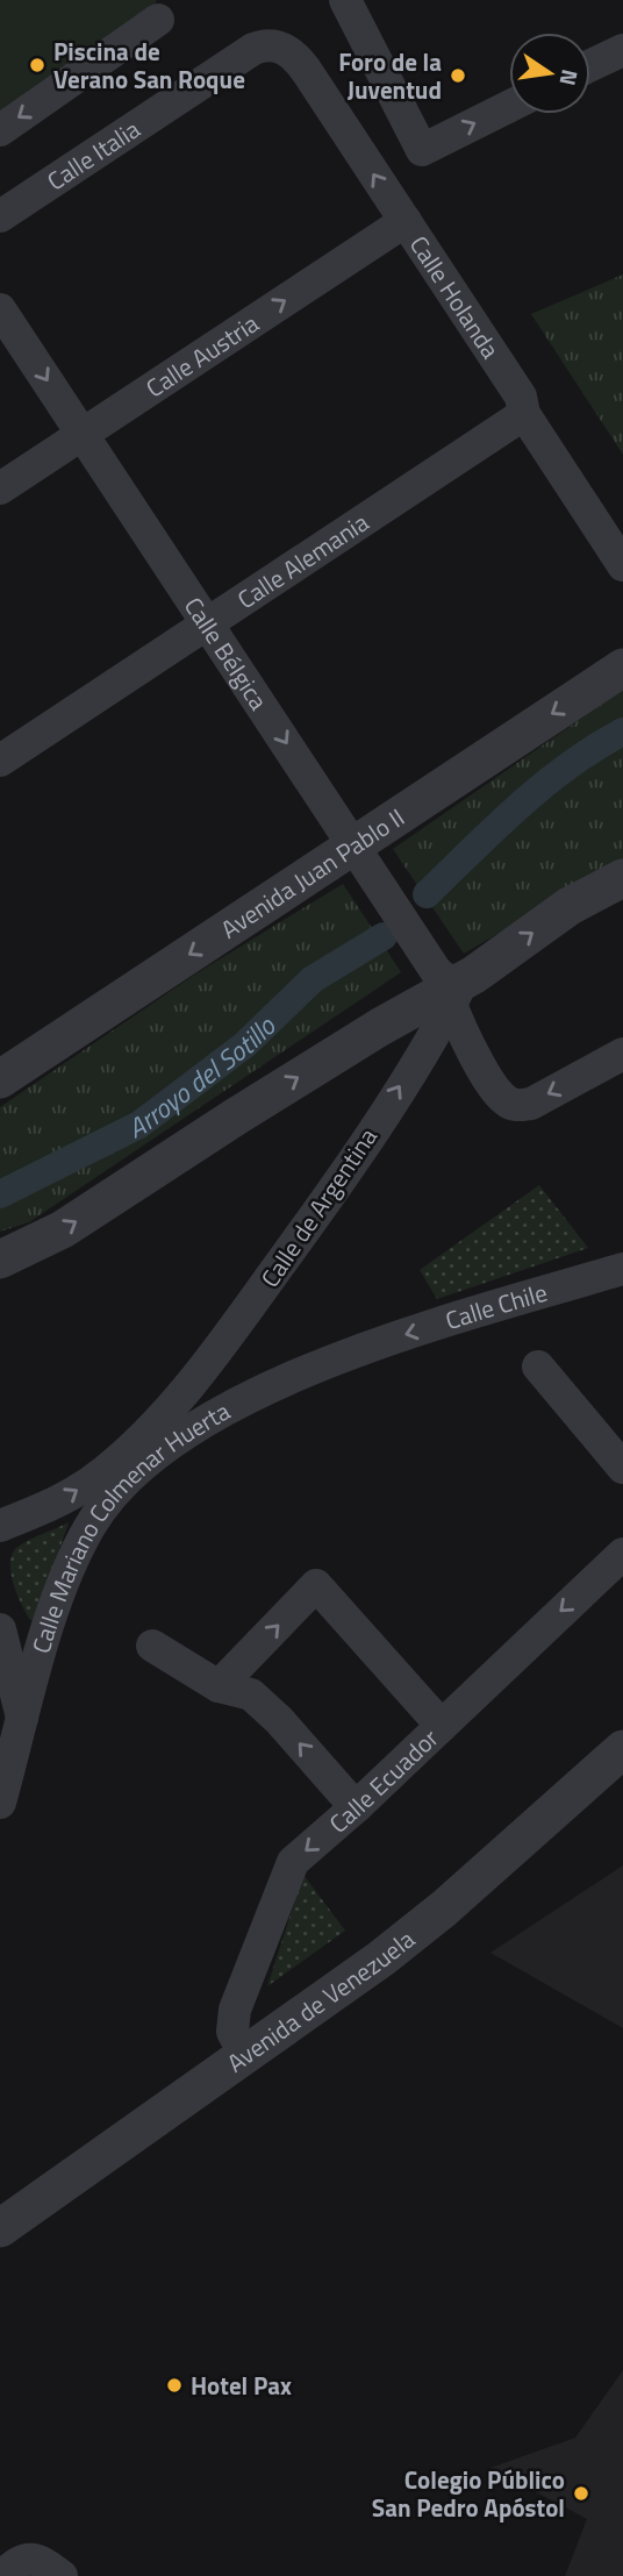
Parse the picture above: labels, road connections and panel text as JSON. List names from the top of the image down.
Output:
{
  "streets": {
    "street": [
      "Calle Italia",
      "Calle Holanda",
      "Calle Austria",
      "Calle Alemania",
      "Calle Bélgica",
      "Avenida Juan Pablo II",
      "Calle de Argentina",
      "Calle Chile",
      "Calle Mariano Colmenar Huerta",
      "Calle Ecuador",
      "Avenida de Venezuela"
    ]
  },
  "crossings": [
    ["Calle Italia", "Calle Holanda"],
    ["Calle Holanda", "Calle Austria"],
    ["Calle Holanda", "Calle Alemania"],
    ["Calle Austria", "Calle Bélgica"],
    ["Calle Alemania", "Calle Bélgica"],
    ["Calle Bélgica", "Avenida Juan Pablo II"],
    ["Calle Bélgica", "Calle de Argentina"],
    ["Calle Chile", "Calle Mariano Colmenar Huerta"],
    ["Calle Ecuador", "Avenida de Venezuela"]
  ],
  "one_way": ["Calle Austria", "Calle Bélgica", "Calle Ecuador"],
  "water": ["Arroyo del Sotillo"],
  "places": [
    "Piscina de Verano San Roque",
    "Foro de la Juventud",
    "Hotel Pax",
    "Colegio Público San Pedro Apóstol"
  ],
  "north": "right"
}
